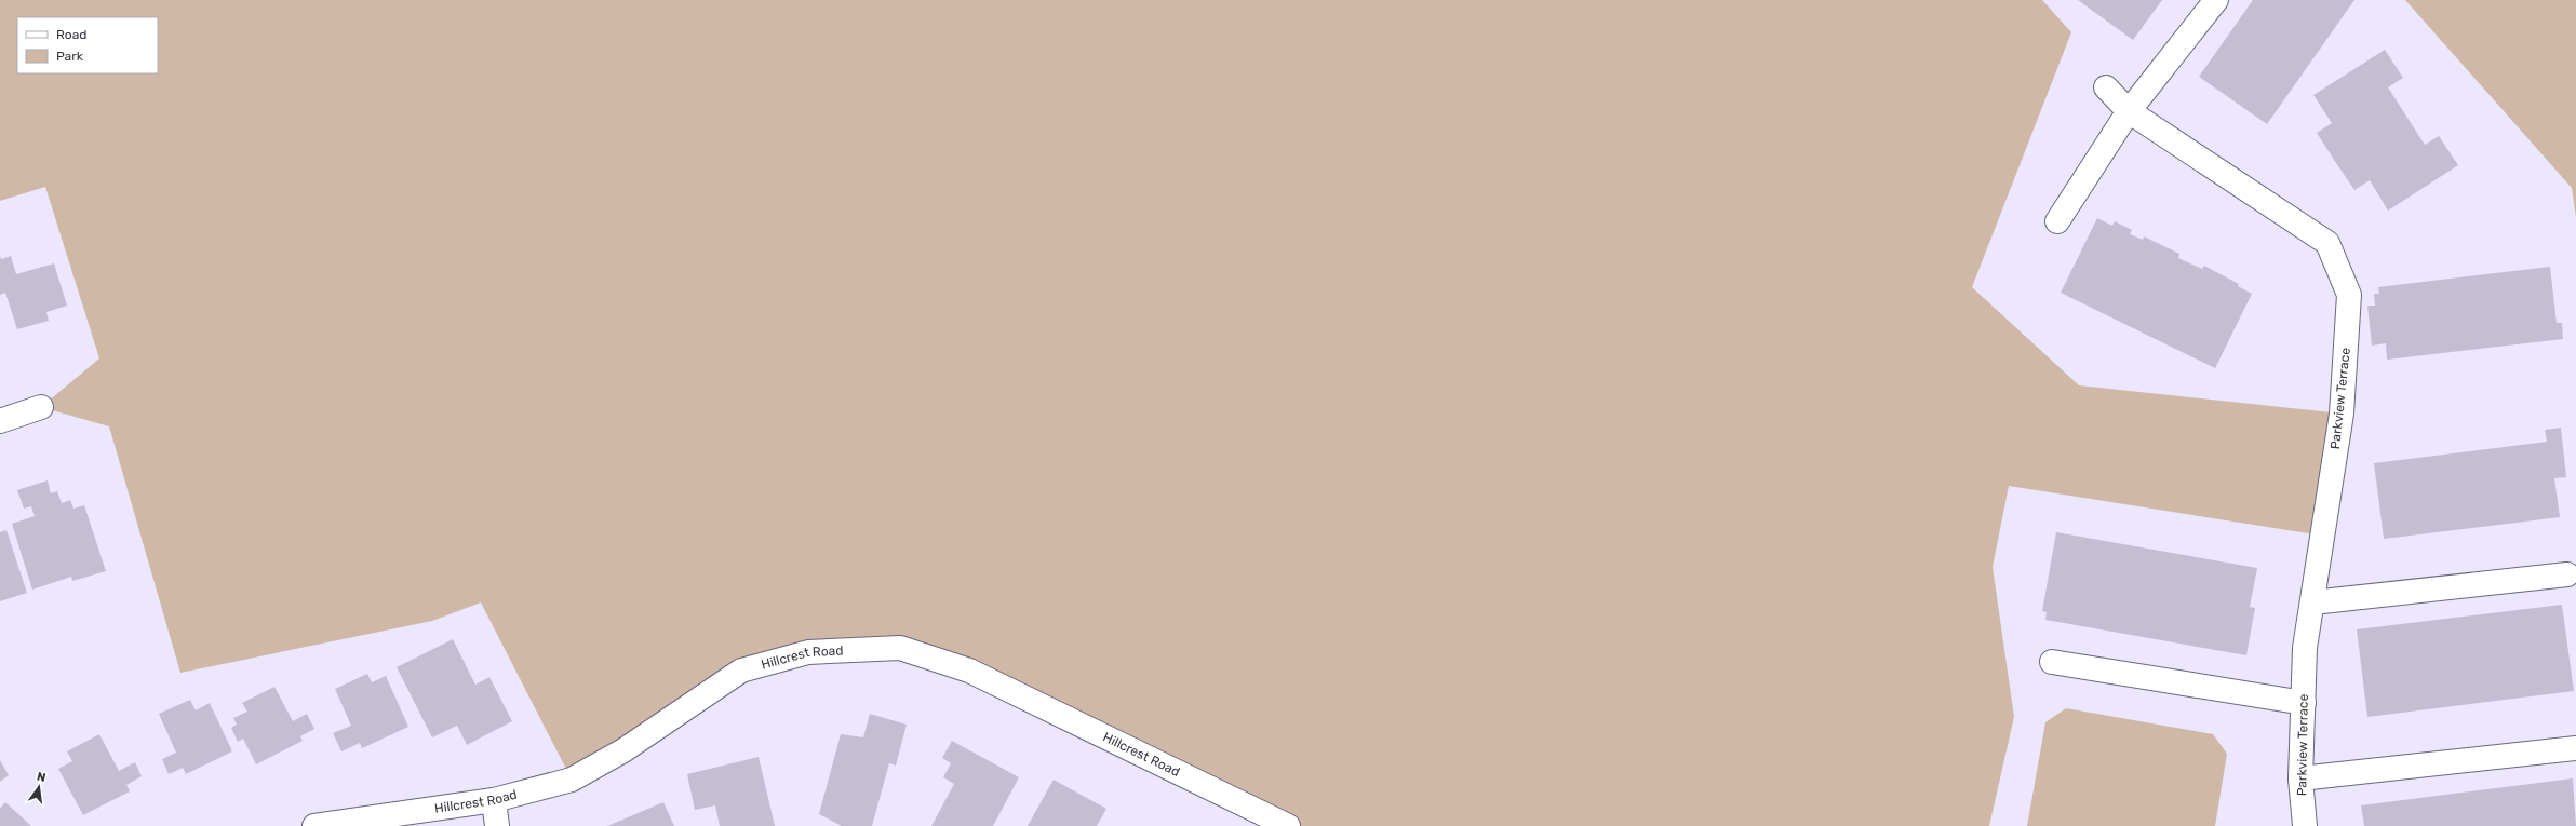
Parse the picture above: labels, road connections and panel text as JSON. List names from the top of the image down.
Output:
{
  "streets": {
    "street": ["Parkview Terrace", "Hillcrest Road"]
  },
  "legend": ["Road", "Park"],
  "north": "top"
}
